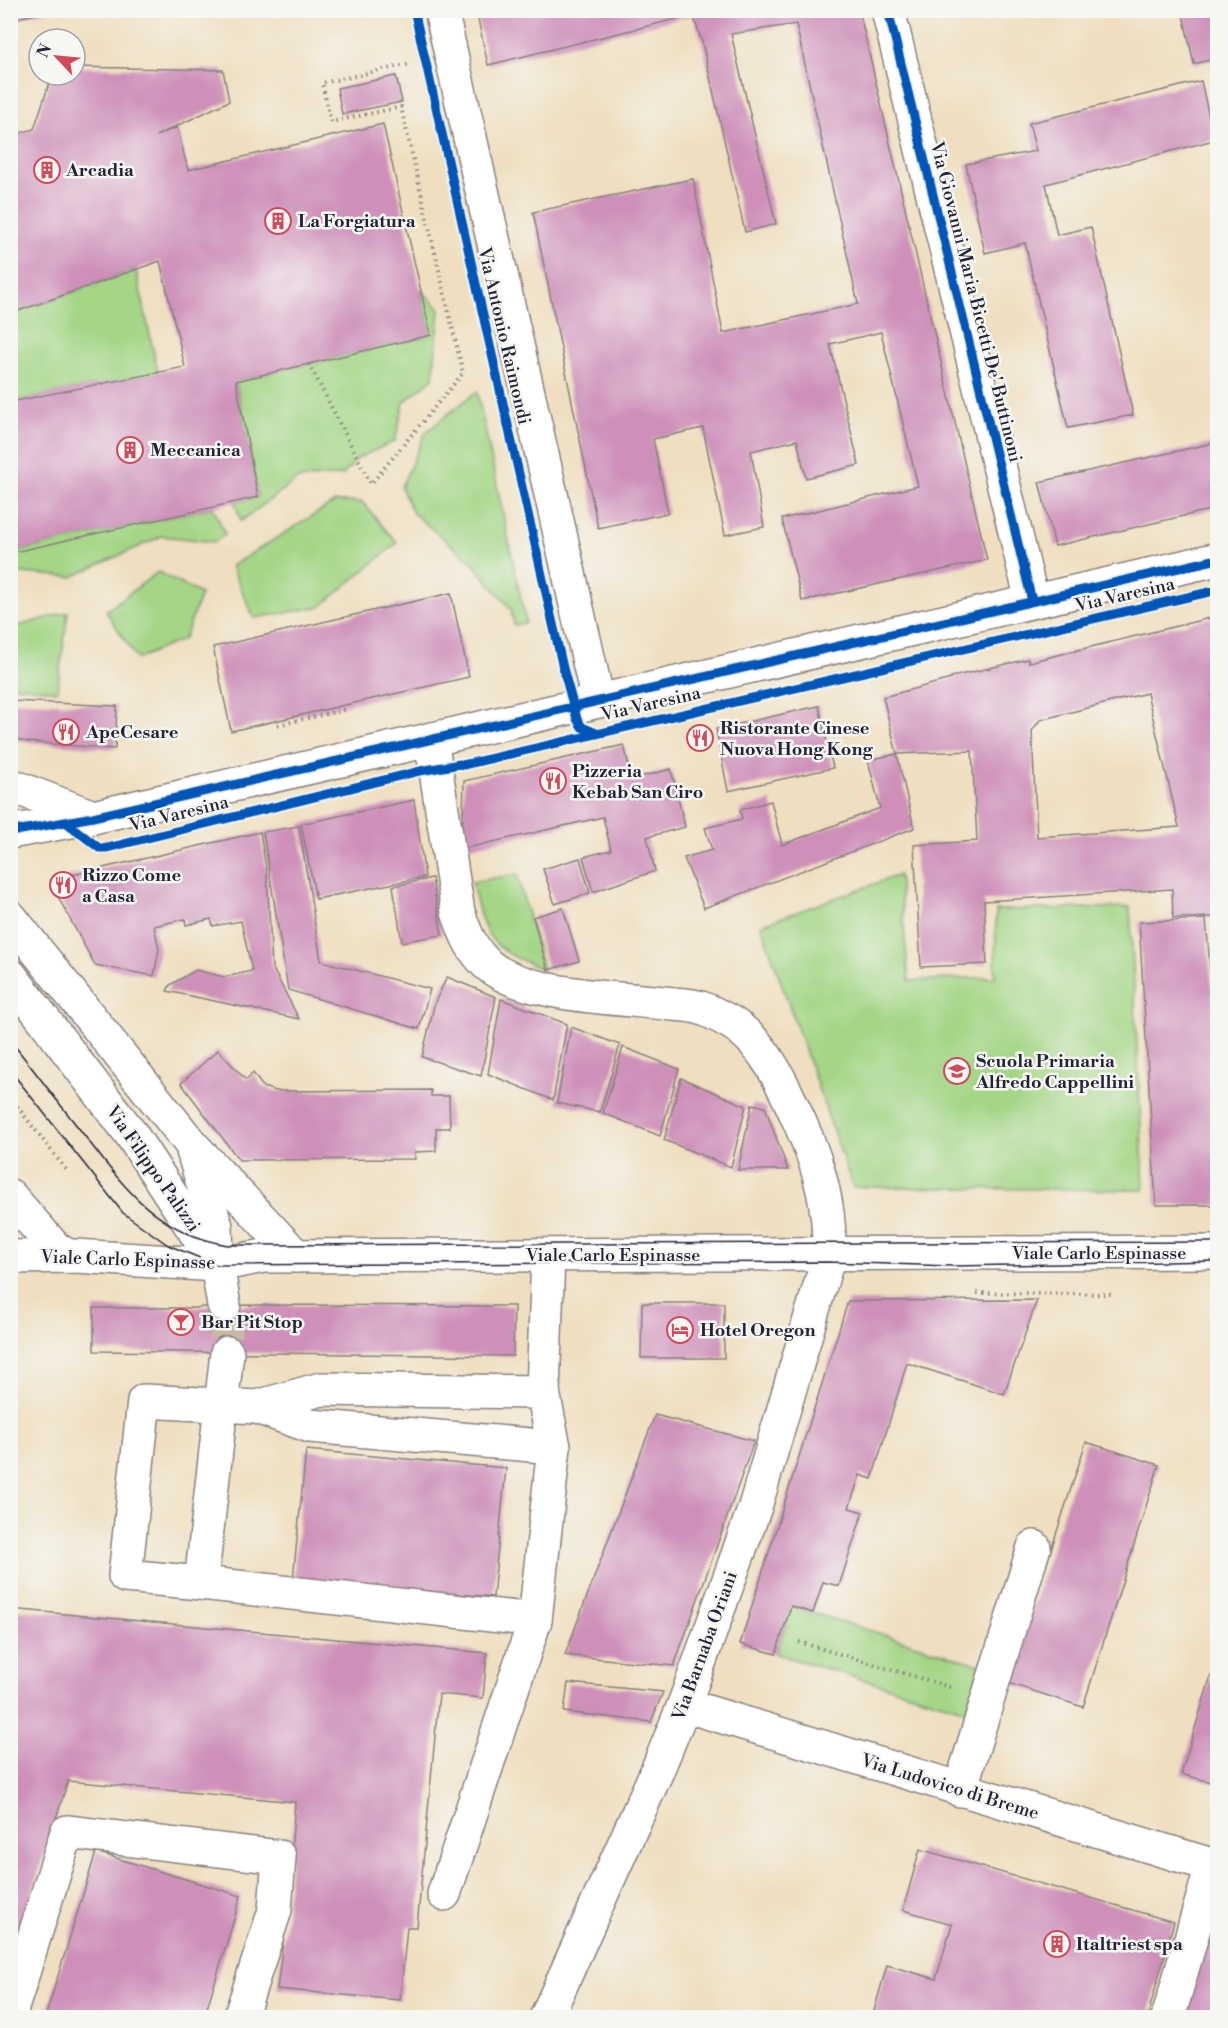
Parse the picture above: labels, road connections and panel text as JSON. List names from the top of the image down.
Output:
{
  "streets": {
    "street": [
      "Via Giovanni Maria Bicetti De' Buttinoni",
      "Via Antonio Raimondi",
      "Via Varesina",
      "Via Filippo Palizzi",
      "Viale Carlo Espinasse",
      "Via Barnaba Oriani",
      "Via Ludovico di Breme"
    ]
  },
  "crossings": [
    ["Via Giovanni Maria Bicetti De' Buttinoni", "Via Varesina"],
    ["Via Antonio Raimondi", "Via Varesina"],
    ["Via Filippo Palizzi", "Viale Carlo Espinasse"],
    ["Viale Carlo Espinasse", "Via Barnaba Oriani"],
    ["Via Barnaba Oriani", "Via Ludovico di Breme"]
  ],
  "places": {
    "building": [
      "Arcadia",
      "La Forgiatura",
      "Meccanica",
      "Italtriest spa"
    ],
    "restaurant": [
      "ApeCesare",
      "Ristorante Cinese Nuova Hong Kong",
      "Pizzeria Kebab San Ciro",
      "Rizzo Come a Casa"
    ],
    "school or university": ["Scuola Primaria Alfredo Cappellini"],
    "bar": ["Bar Pit Stop"],
    "hotel": ["Hotel Oregon"]
  },
  "north": "top left"
}
